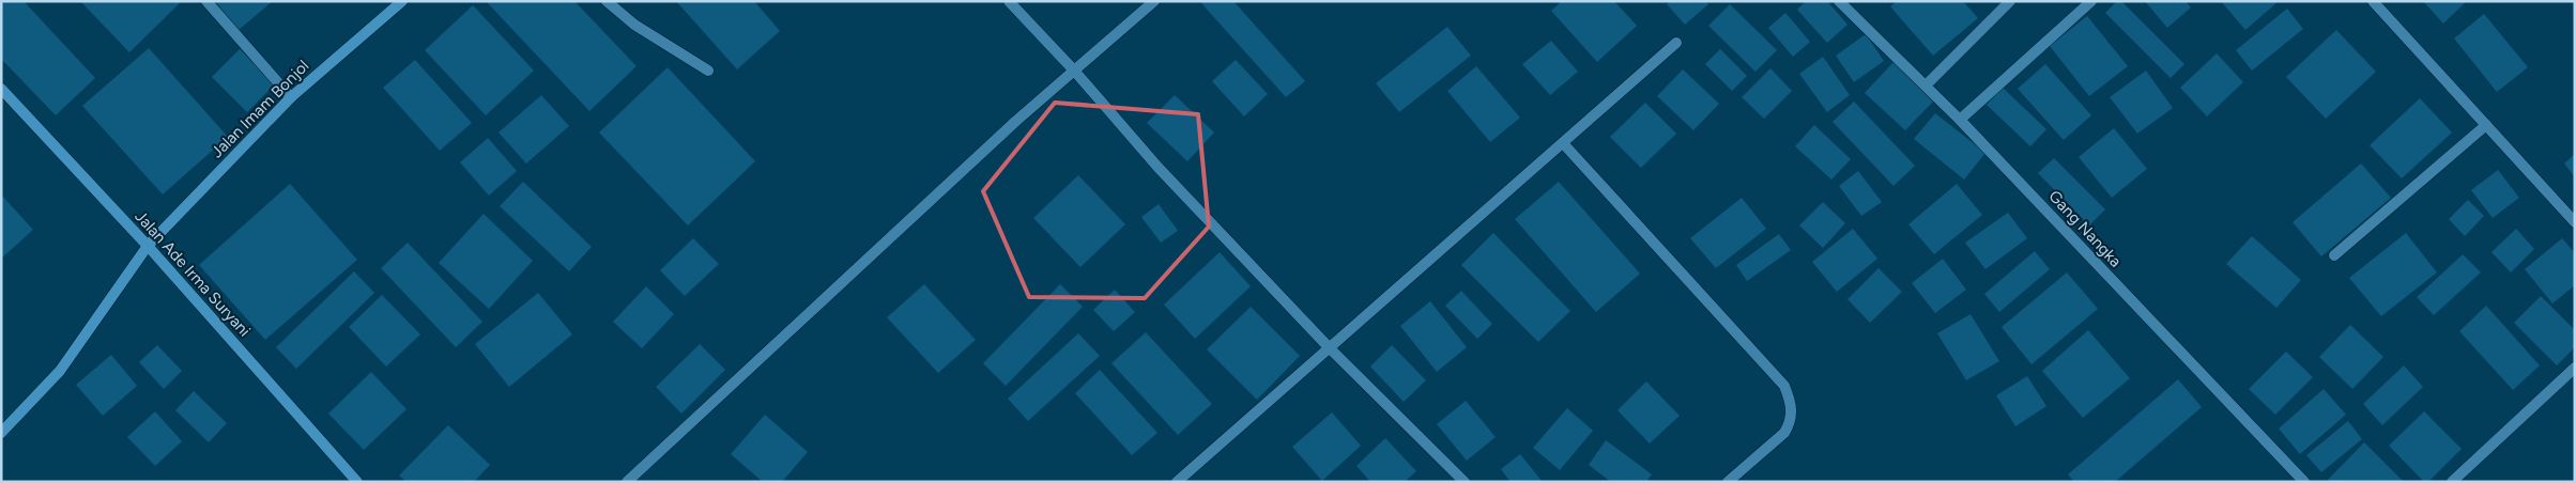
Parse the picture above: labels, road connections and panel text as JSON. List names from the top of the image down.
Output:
{
  "streets": {
    "main road": ["Jalan Imam Bonjol", "Jalan Ade Irma Suryani"],
    "street": ["Gang Nangka"]
  },
  "crossings": [
    ["Jalan Imam Bonjol", "Jalan Ade Irma Suryani"]
  ]
}
